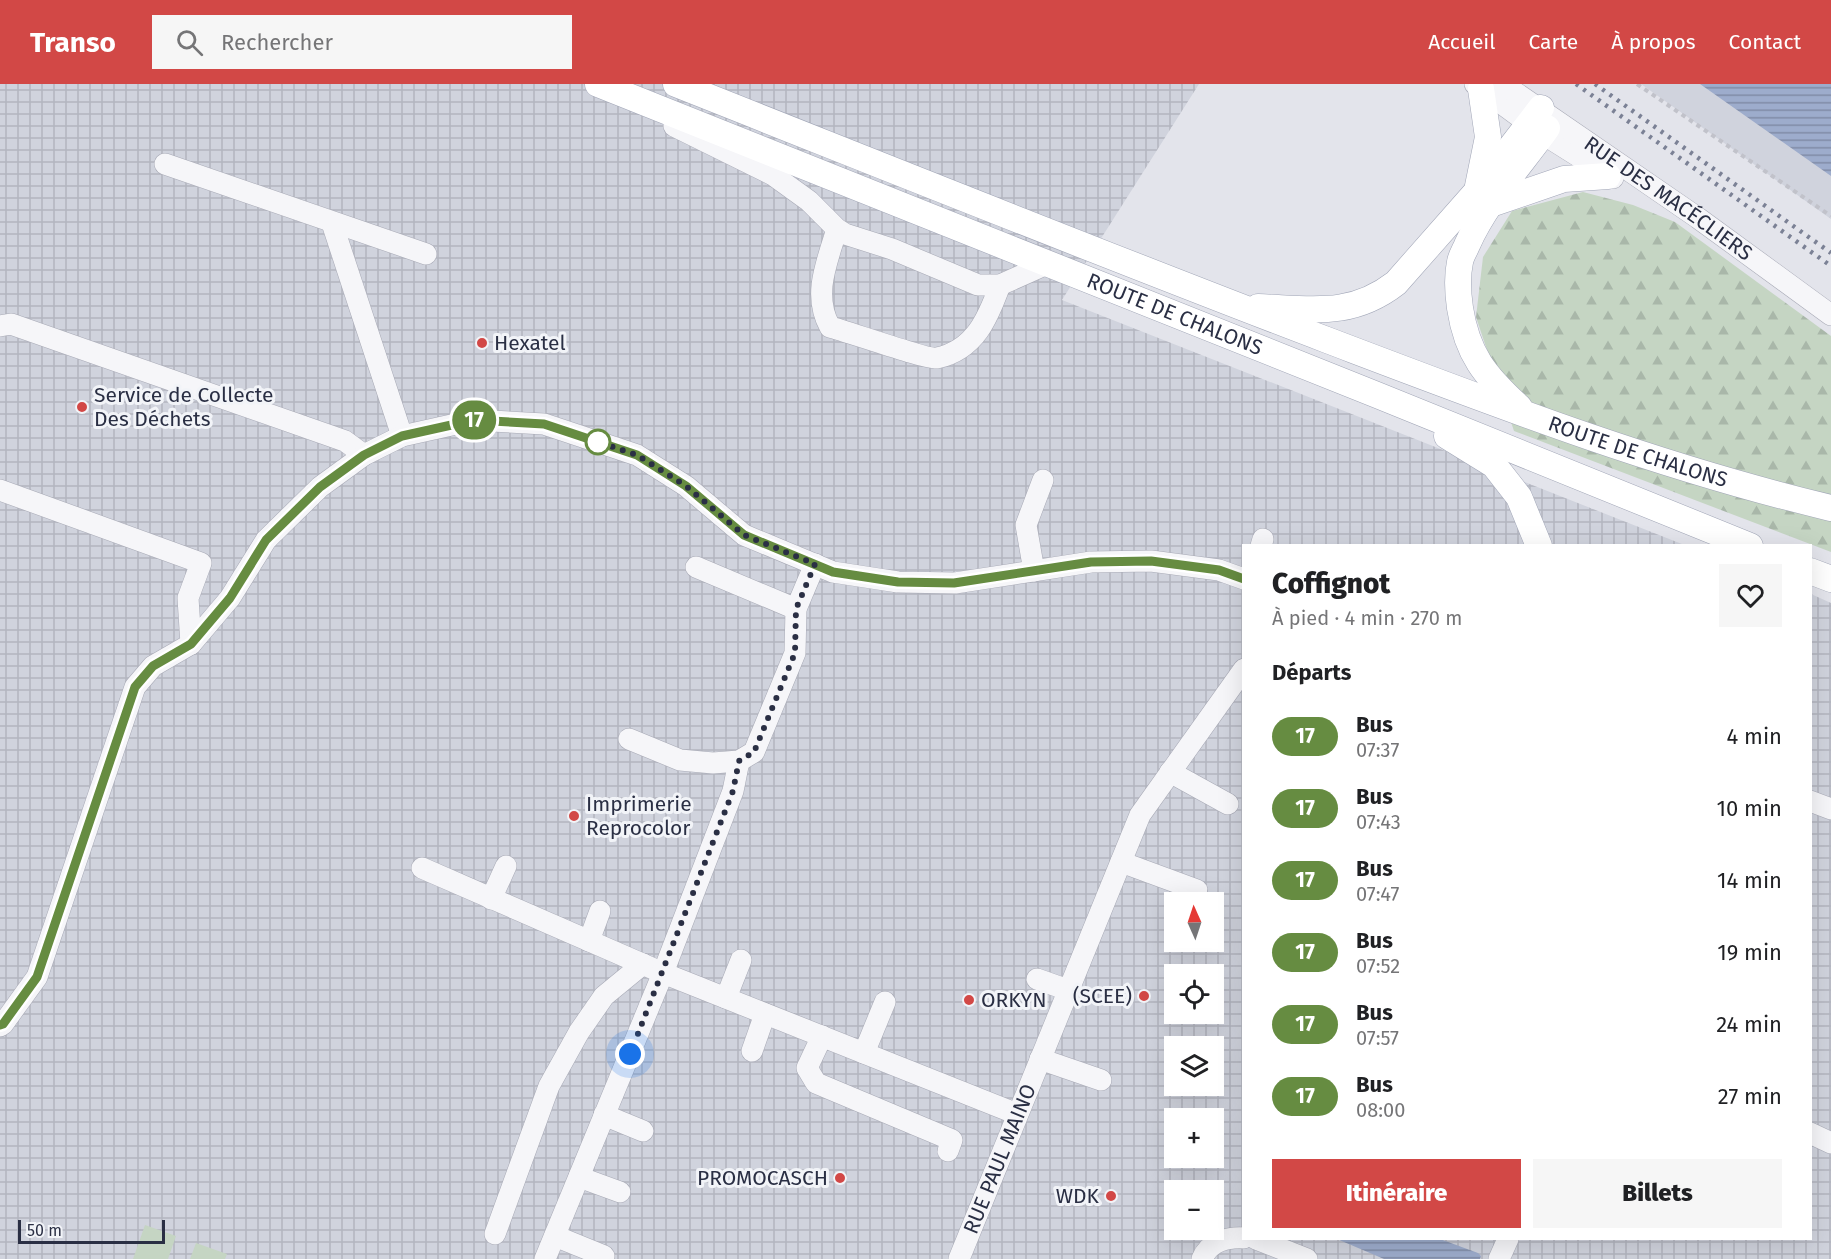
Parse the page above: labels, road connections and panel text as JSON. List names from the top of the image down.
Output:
{
  "streets": {
    "main road": ["ROUTE DE CHALONS"],
    "street": ["RUE DES MACÉCLIERS", "RUE PAUL MAINO"]
  },
  "places": [
    "Hexatel",
    "Service de Collecte Des Déchets",
    "Imprimerie Reprocolor",
    "(SCEE)",
    "ORKYN",
    "PROMOCASCH",
    "WDK"
  ],
  "lines": ["bus line 17"],
  "scale_bar": "50 m",
  "north": "top",
  "page": {
    "header": "Transo",
    "search": "Rechercher",
    "nav": [
      "Accueil",
      "Carte",
      "À propos",
      "Contact"
    ],
    "on_map": "17",
    "heading": [
      ["Coffignot", "À pied · 4 min · 270 m"],
      "Départs"
    ],
    "list": [
      {
        "mark": "17",
        "name": "Bus",
        "note": "07:37",
        "value": "4 min"
      },
      {
        "mark": "17",
        "name": "Bus",
        "note": "07:43",
        "value": "10 min"
      },
      {
        "mark": "17",
        "name": "Bus",
        "note": "07:47",
        "value": "14 min"
      },
      {
        "mark": "17",
        "name": "Bus",
        "note": "07:52",
        "value": "19 min"
      },
      {
        "mark": "17",
        "name": "Bus",
        "note": "07:57",
        "value": "24 min"
      },
      {
        "mark": "17",
        "name": "Bus",
        "note": "08:00",
        "value": "27 min"
      }
    ],
    "map_buttons": ["+", "−"],
    "buttons": ["Itinéraire", "Billets"],
    "scale": "50 m"
  }
}
